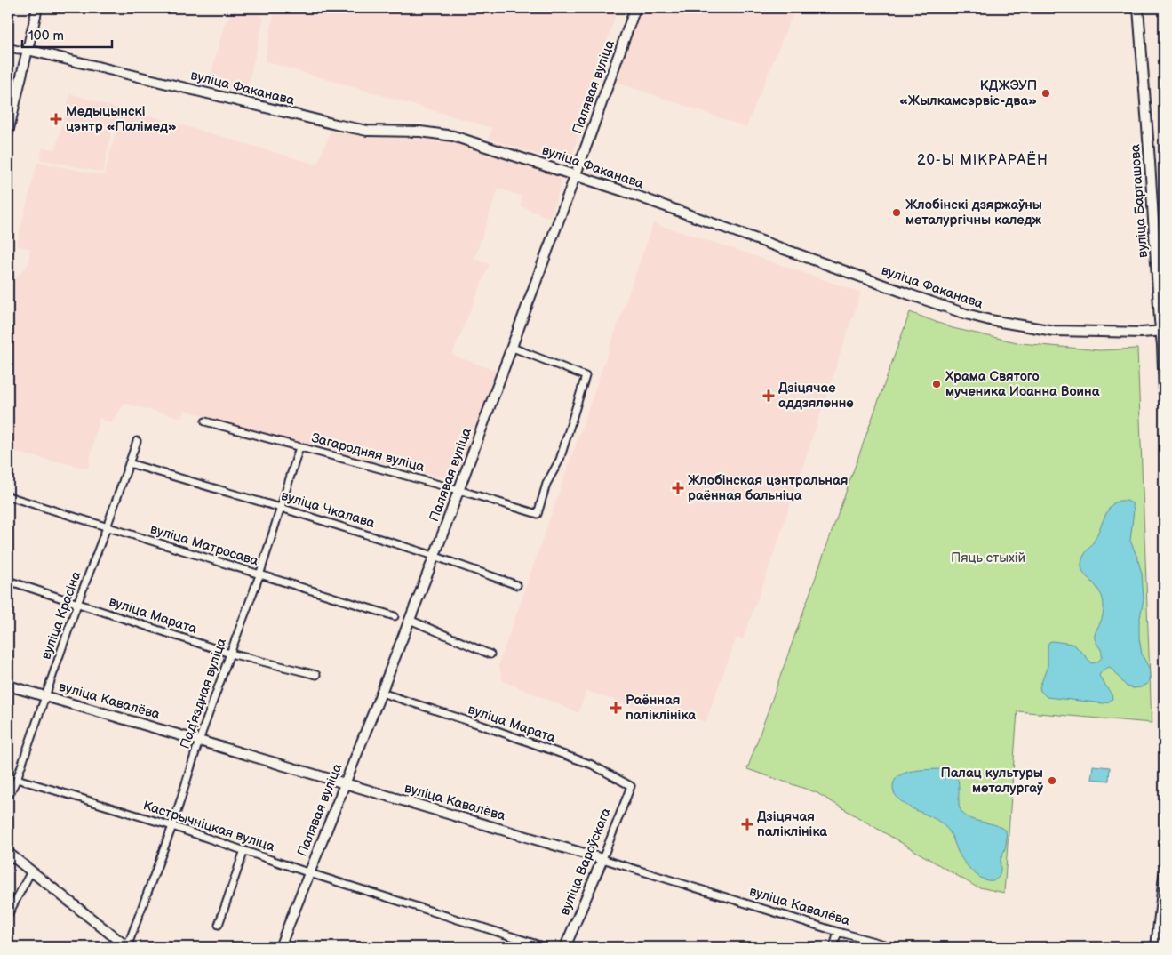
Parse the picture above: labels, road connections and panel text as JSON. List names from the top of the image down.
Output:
{
  "streets": {
    "main road": [
      "Палявая вуліца",
      "вуліца Факанава",
      "вуліца Барташова",
      "вуліца Кавалёва",
      "вуліца Вароўскага"
    ],
    "street": [
      "Загародняя вуліца",
      "вуліца Чкалава",
      "вуліца Матросава",
      "вуліца Красіна",
      "вуліца Марата",
      "Падʼяздная вуліца",
      "Кастрычніцкая вуліца"
    ]
  },
  "crossings": [
    ["Палявая вуліца", "вуліца Факанава"],
    ["Палявая вуліца", "Загародняя вуліца"],
    ["Палявая вуліца", "вуліца Чкалава"],
    ["Палявая вуліца", "вуліца Марата"],
    ["Палявая вуліца", "вуліца Кавалёва"],
    ["Палявая вуліца", "Кастрычніцкая вуліца"],
    ["вуліца Факанава", "вуліца Барташова"],
    ["Загародняя вуліца", "Падʼяздная вуліца"],
    ["вуліца Чкалава", "вуліца Красіна"],
    ["вуліца Чкалава", "Падʼяздная вуліца"],
    ["вуліца Матросава", "вуліца Красіна"],
    ["вуліца Матросава", "Падʼяздная вуліца"],
    ["вуліца Красіна", "вуліца Марата"],
    ["вуліца Красіна", "вуліца Кавалёва"],
    ["вуліца Красіна", "Кастрычніцкая вуліца"],
    ["вуліца Марата", "Падʼяздная вуліца"],
    ["вуліца Марата", "вуліца Вароўскага"],
    ["Падʼяздная вуліца", "вуліца Кавалёва"],
    ["Падʼяздная вуліца", "Кастрычніцкая вуліца"],
    ["вуліца Кавалёва", "вуліца Вароўскага"]
  ],
  "districts": ["20-Ы МІКРАРАЁН"],
  "parks": ["Пяць стыхій"],
  "places": {
    "other": [
      "КДЖЭУП «Жылкамсэрвіс-два»",
      "Жлобінскі дзяржаўны металургічны каледж",
      "Храма Святого мученика Иоанна Воина",
      "Палац культуры металургаў"
    ],
    "health": [
      "Медыцынскі цэнтр «Палімед»",
      "Дзіцячае аддзяленне",
      "Жлобінская цэнтральная раённая бальніца",
      "Раённая паліклініка",
      "Дзіцячая паліклініка"
    ]
  },
  "scale_bar": "100 m"
}
